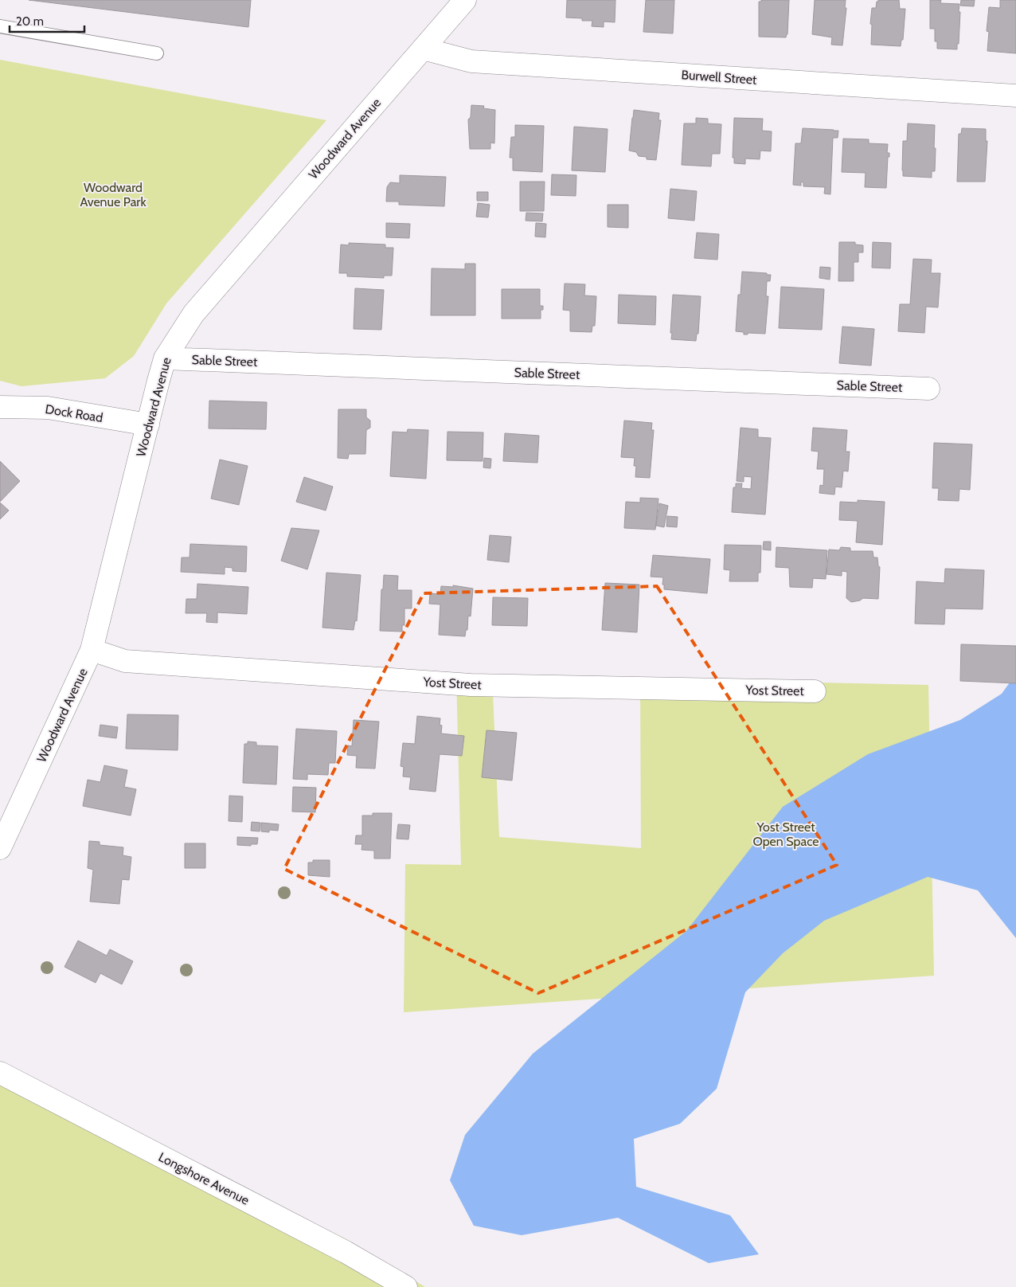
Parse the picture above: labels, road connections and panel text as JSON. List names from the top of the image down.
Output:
{
  "streets": {
    "street": [
      "Burwell Street",
      "Woodward Avenue",
      "Sable Street",
      "Dock Road",
      "Yost Street",
      "Longshore Avenue"
    ]
  },
  "crossings": [
    ["Burwell Street", "Woodward Avenue"],
    ["Woodward Avenue", "Sable Street"],
    ["Woodward Avenue", "Dock Road"],
    ["Woodward Avenue", "Yost Street"]
  ],
  "parks": ["Woodward Avenue Park", "Yost Street Open Space"],
  "scale_bar": "20 m"
}
